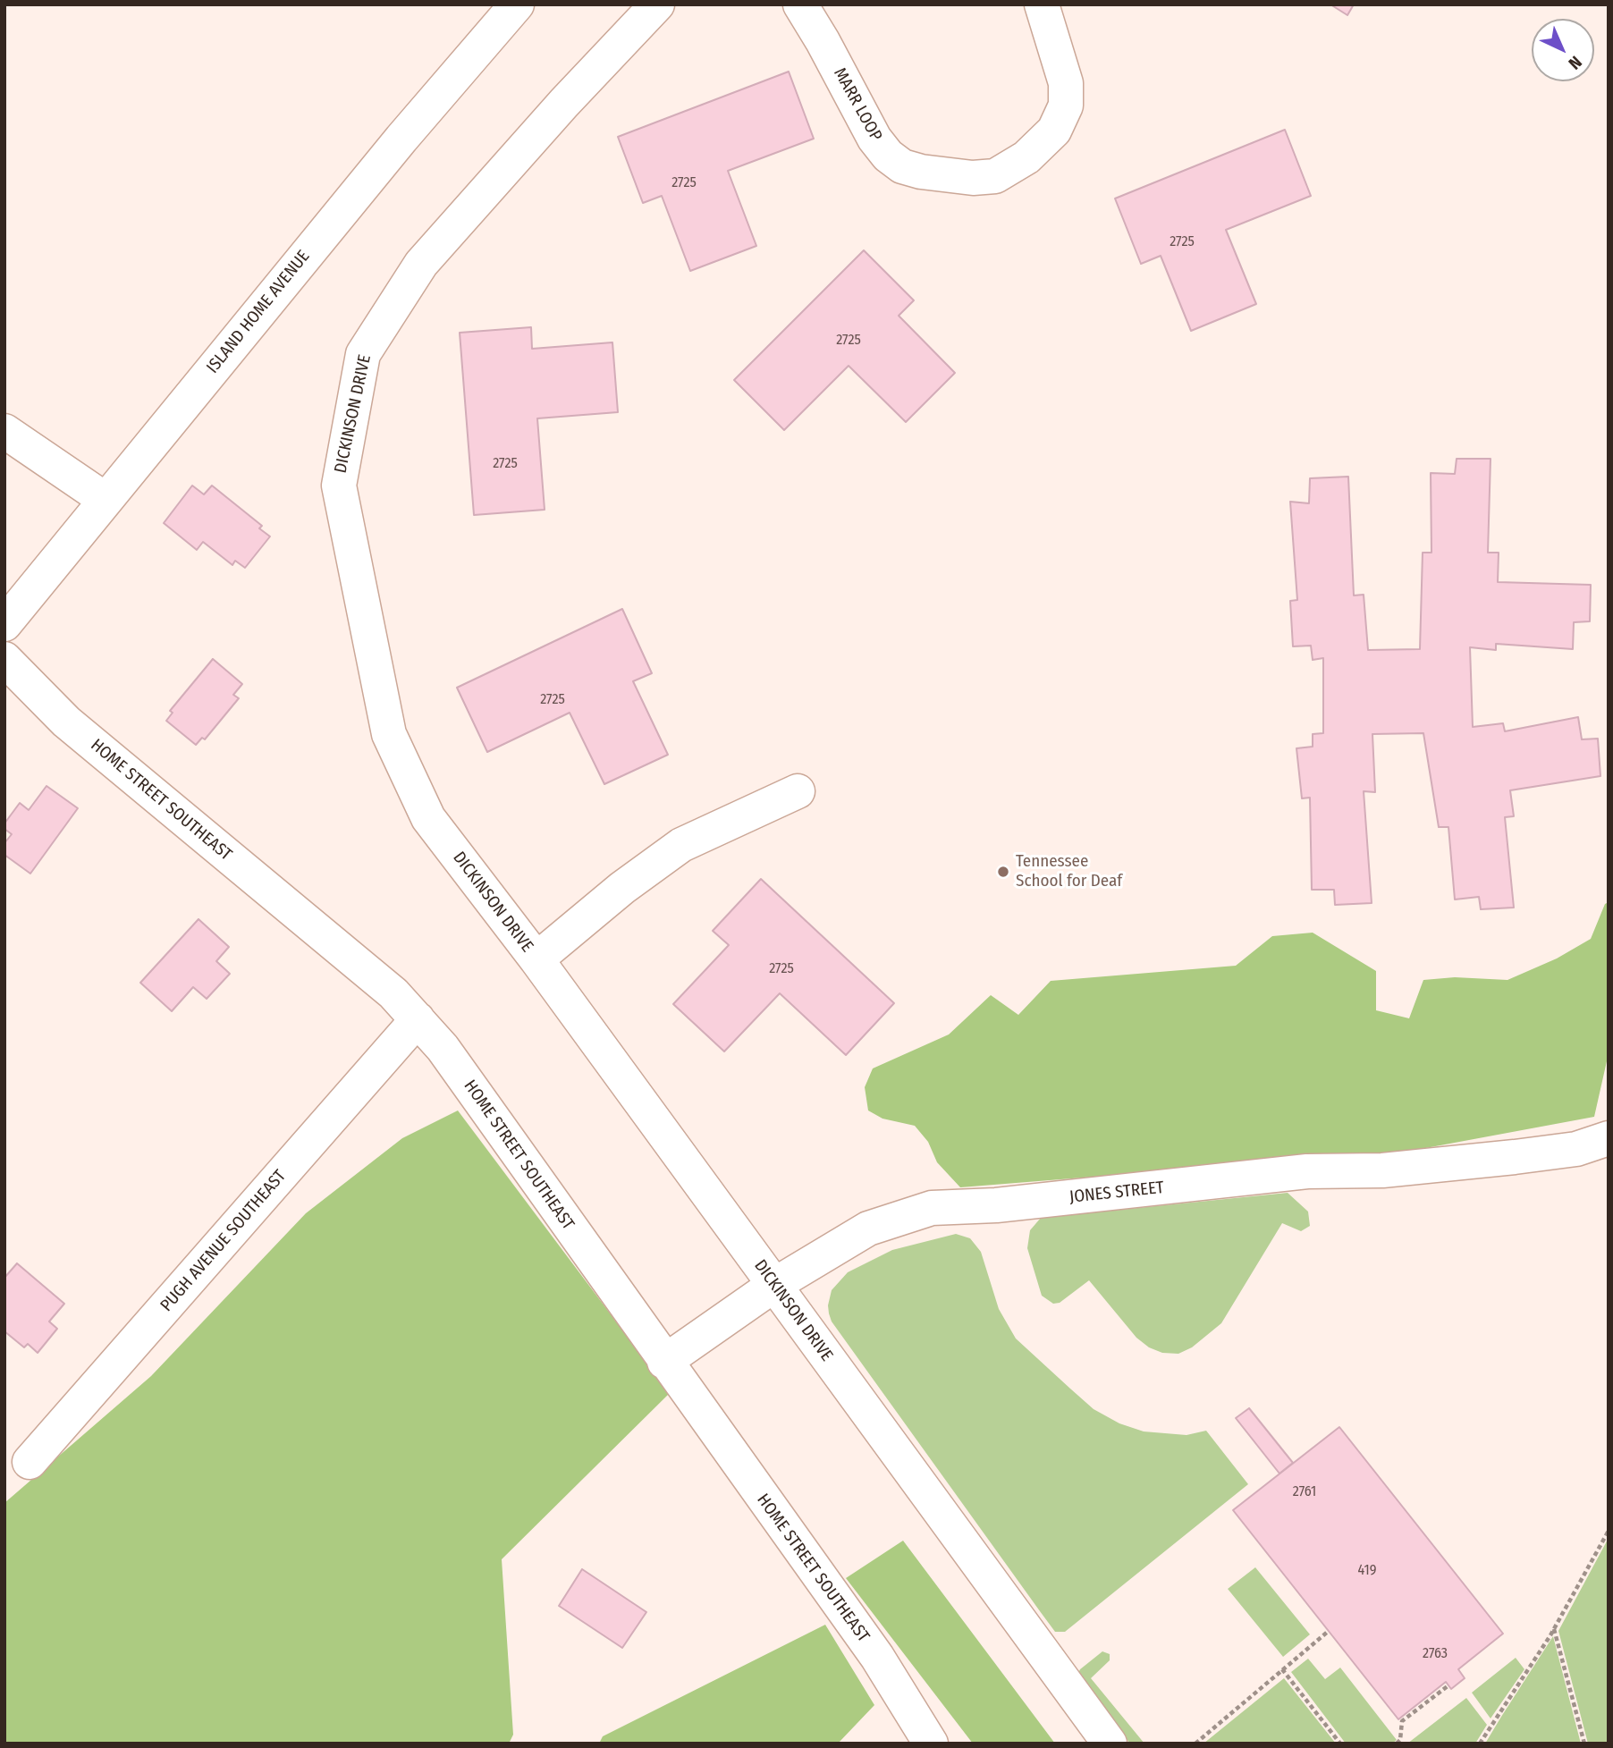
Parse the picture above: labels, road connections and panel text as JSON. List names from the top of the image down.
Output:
{
  "streets": {
    "street": [
      "MARR LOOP",
      "ISLAND HOME AVENUE",
      "DICKINSON DRIVE",
      "HOME STREET SOUTHEAST",
      "JONES STREET",
      "PUGH AVENUE SOUTHEAST"
    ]
  },
  "crossings": [
    ["DICKINSON DRIVE", "JONES STREET"],
    ["HOME STREET SOUTHEAST", "JONES STREET"],
    ["HOME STREET SOUTHEAST", "PUGH AVENUE SOUTHEAST"]
  ],
  "places": ["Tennessee School for Deaf"],
  "house_numbers": [
    "2725",
    "2725",
    "2725",
    "2725",
    "2725",
    "2725",
    "2761",
    "419",
    "2763"
  ],
  "north": "bottom right"
}
